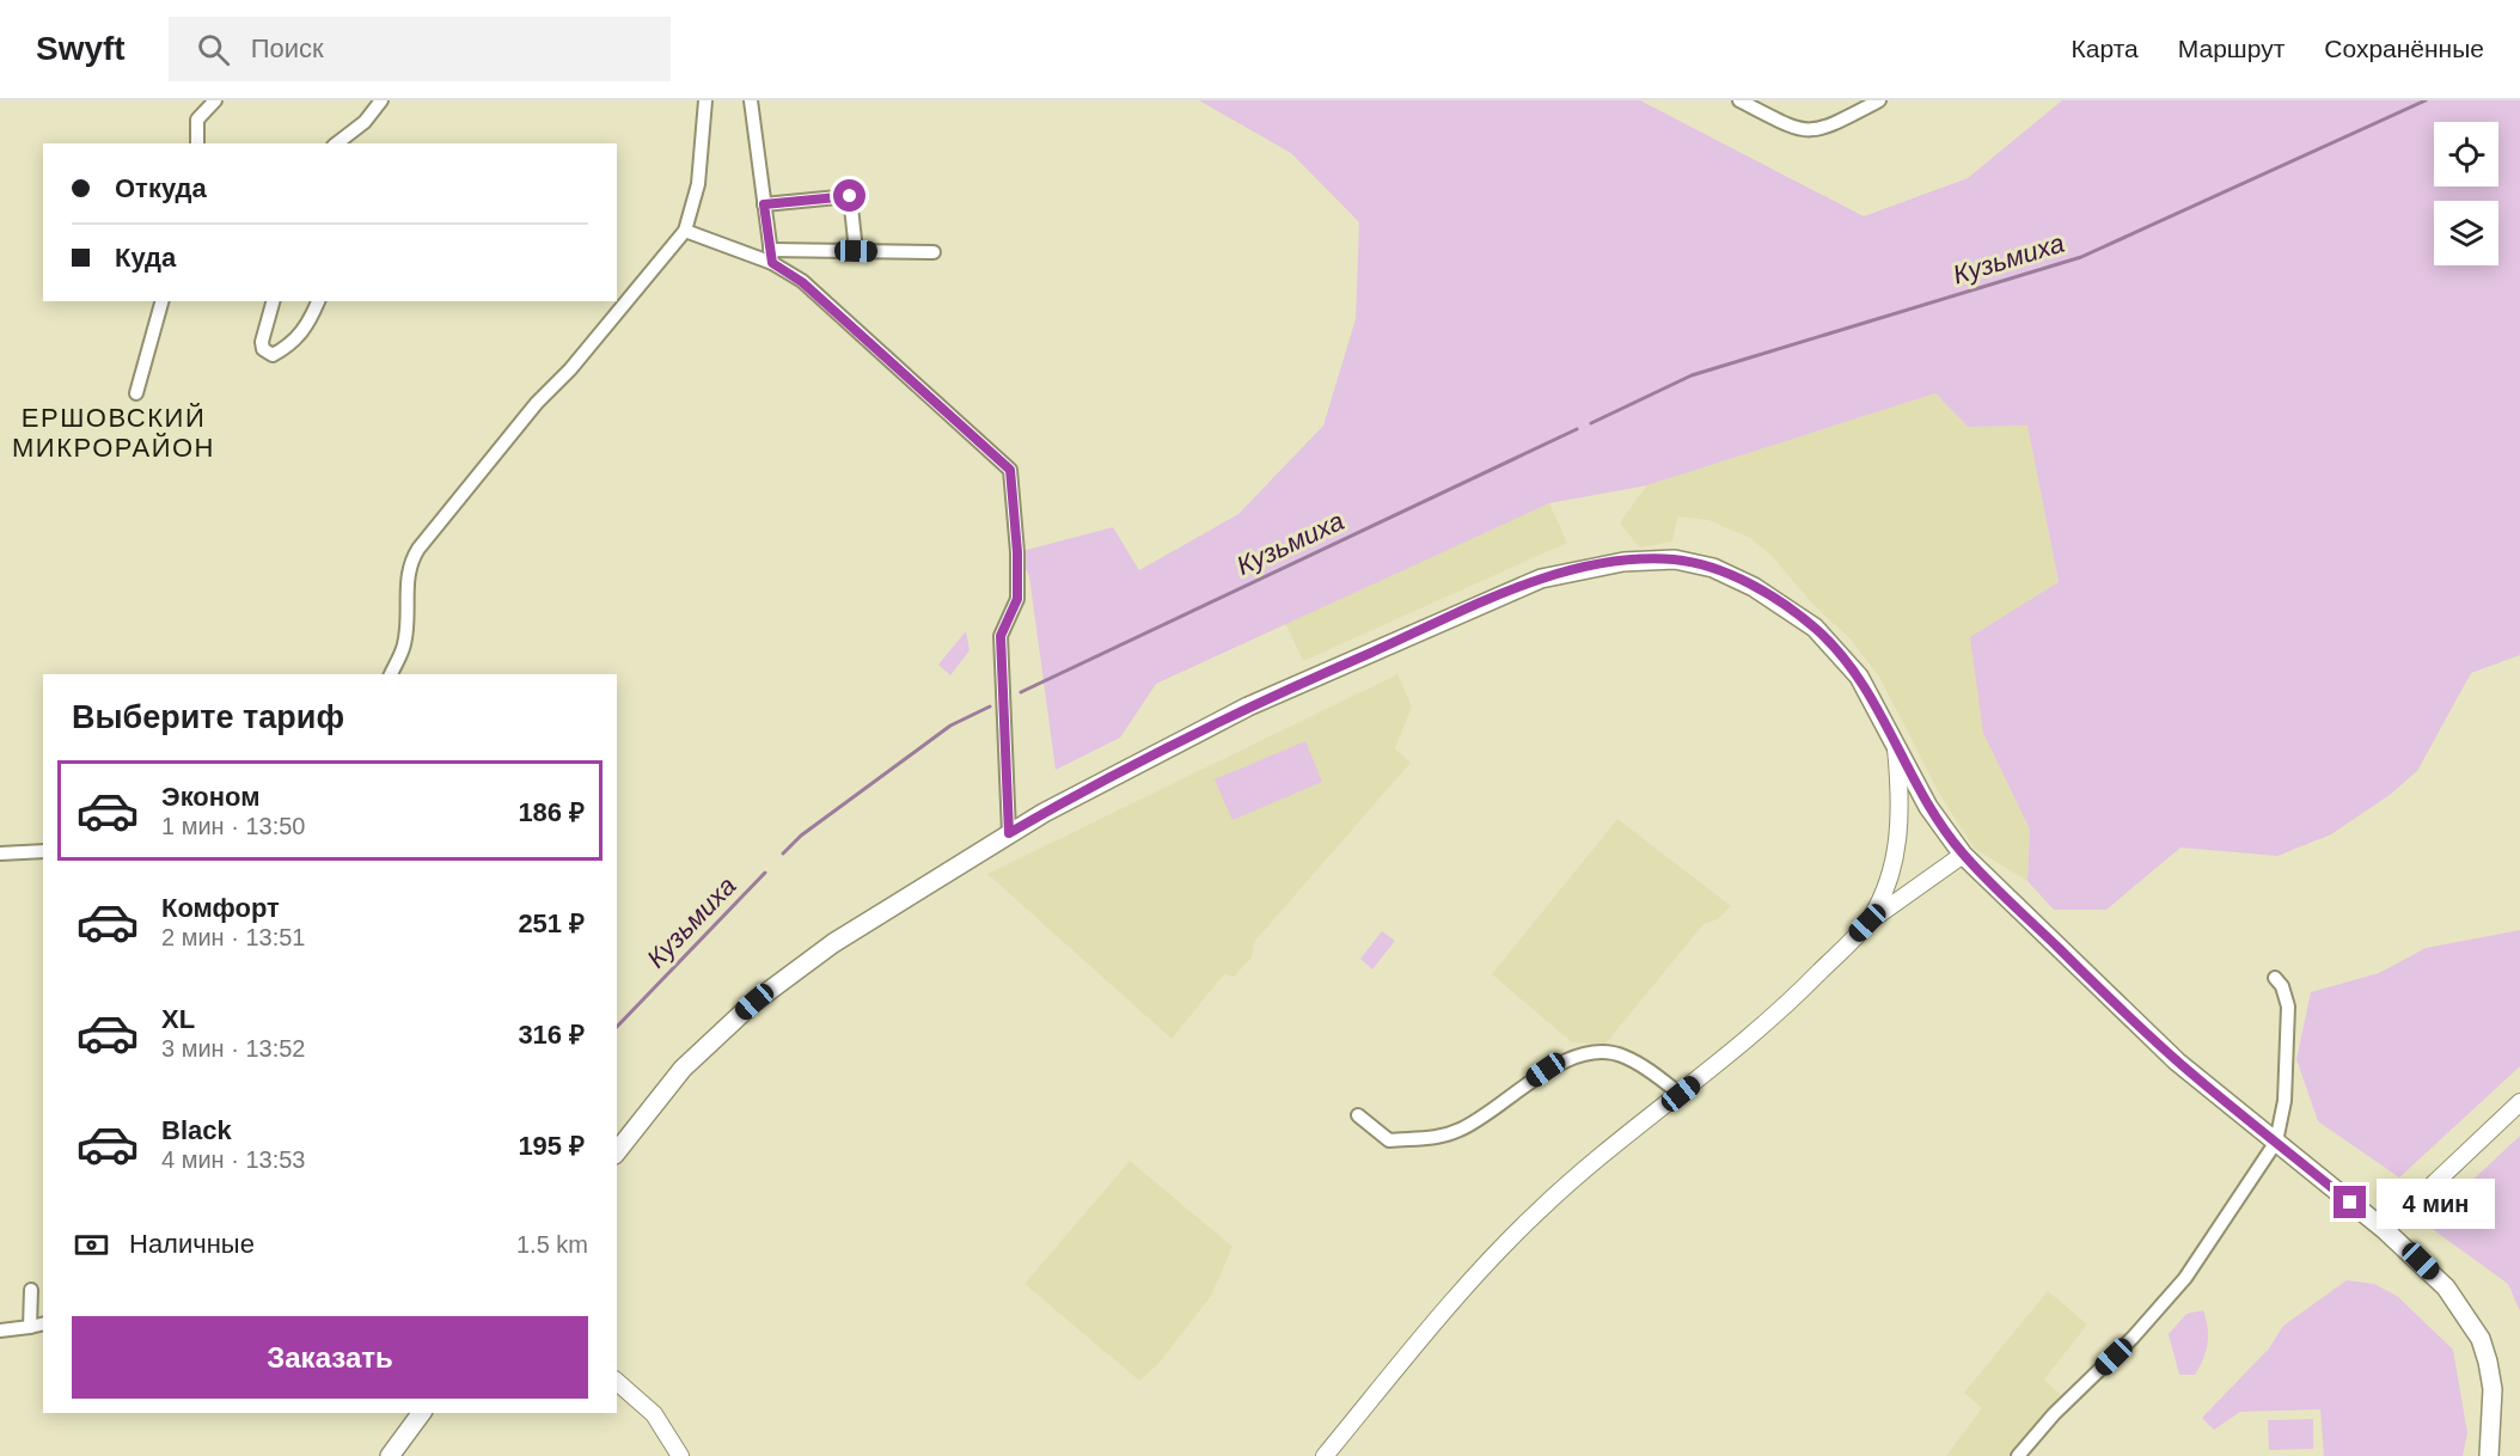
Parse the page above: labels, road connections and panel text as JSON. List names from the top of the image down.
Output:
{
  "districts": ["ЕРШОВСКИЙ МИКРОРАЙОН"],
  "water": ["Кузьмиха"],
  "page": {
    "header": "Swyft",
    "search": "Поиск",
    "nav": ["Карта", "Маршрут", "Сохранённые"],
    "banner": ["Откуда", "Куда"],
    "heading": "Выберите тариф",
    "list": [
      {
        "name": "Эконом",
        "note": "1 мин · 13:50",
        "value": "186 ₽"
      },
      {
        "name": "Комфорт",
        "note": "2 мин · 13:51",
        "value": "251 ₽"
      },
      {
        "name": "XL",
        "note": "3 мин · 13:52",
        "value": "316 ₽"
      },
      {
        "name": "Black",
        "note": "4 мин · 13:53",
        "value": "195 ₽"
      }
    ],
    "bubble": "4 мин",
    "pay": ["Наличные", "1.5 km"],
    "buttons": "Заказать"
  }
}
